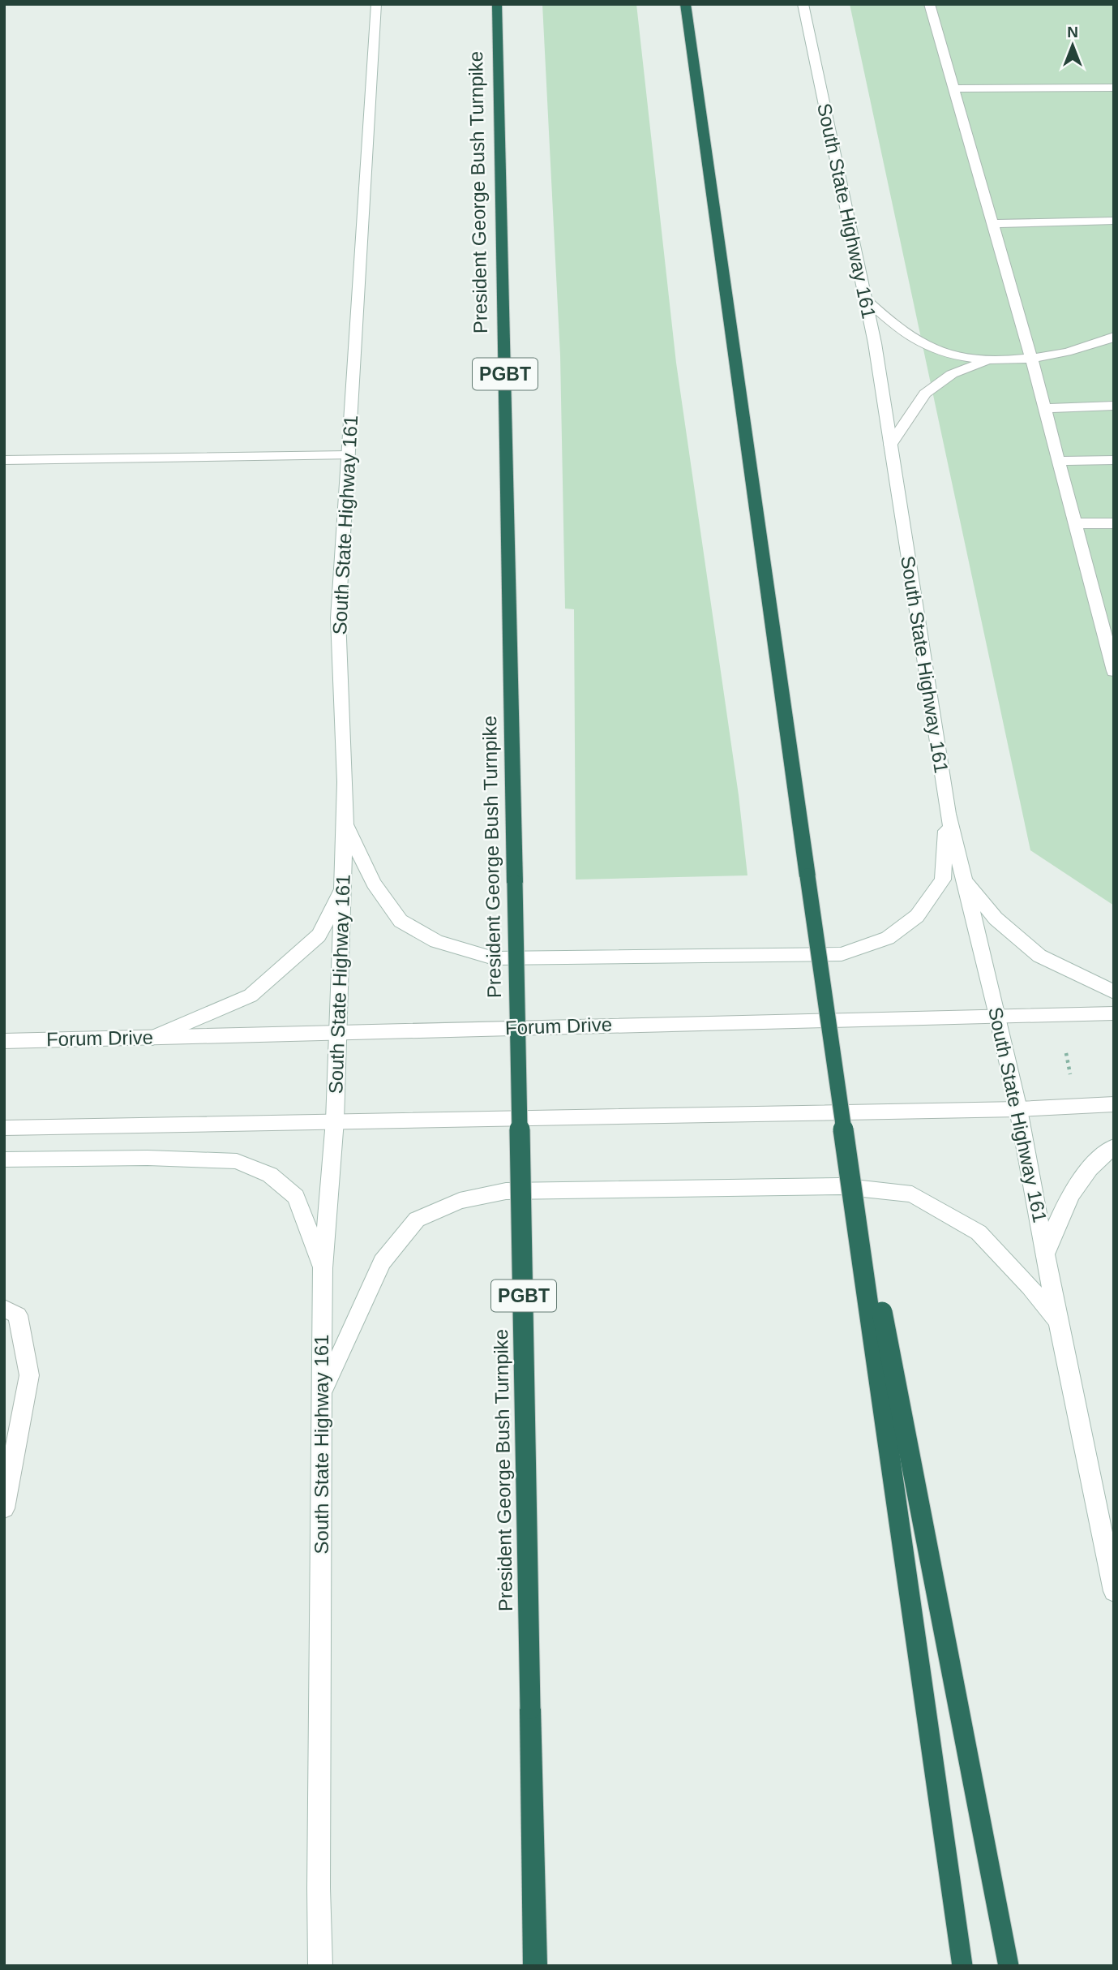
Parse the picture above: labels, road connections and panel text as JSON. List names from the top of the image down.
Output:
{
  "streets": {
    "highway": ["President George Bush Turnpike", "PGBT"],
    "main road": ["South State Highway 161", "Forum Drive"]
  },
  "crossings": [
    ["South State Highway 161", "Forum Drive"]
  ],
  "north": "top"
}
